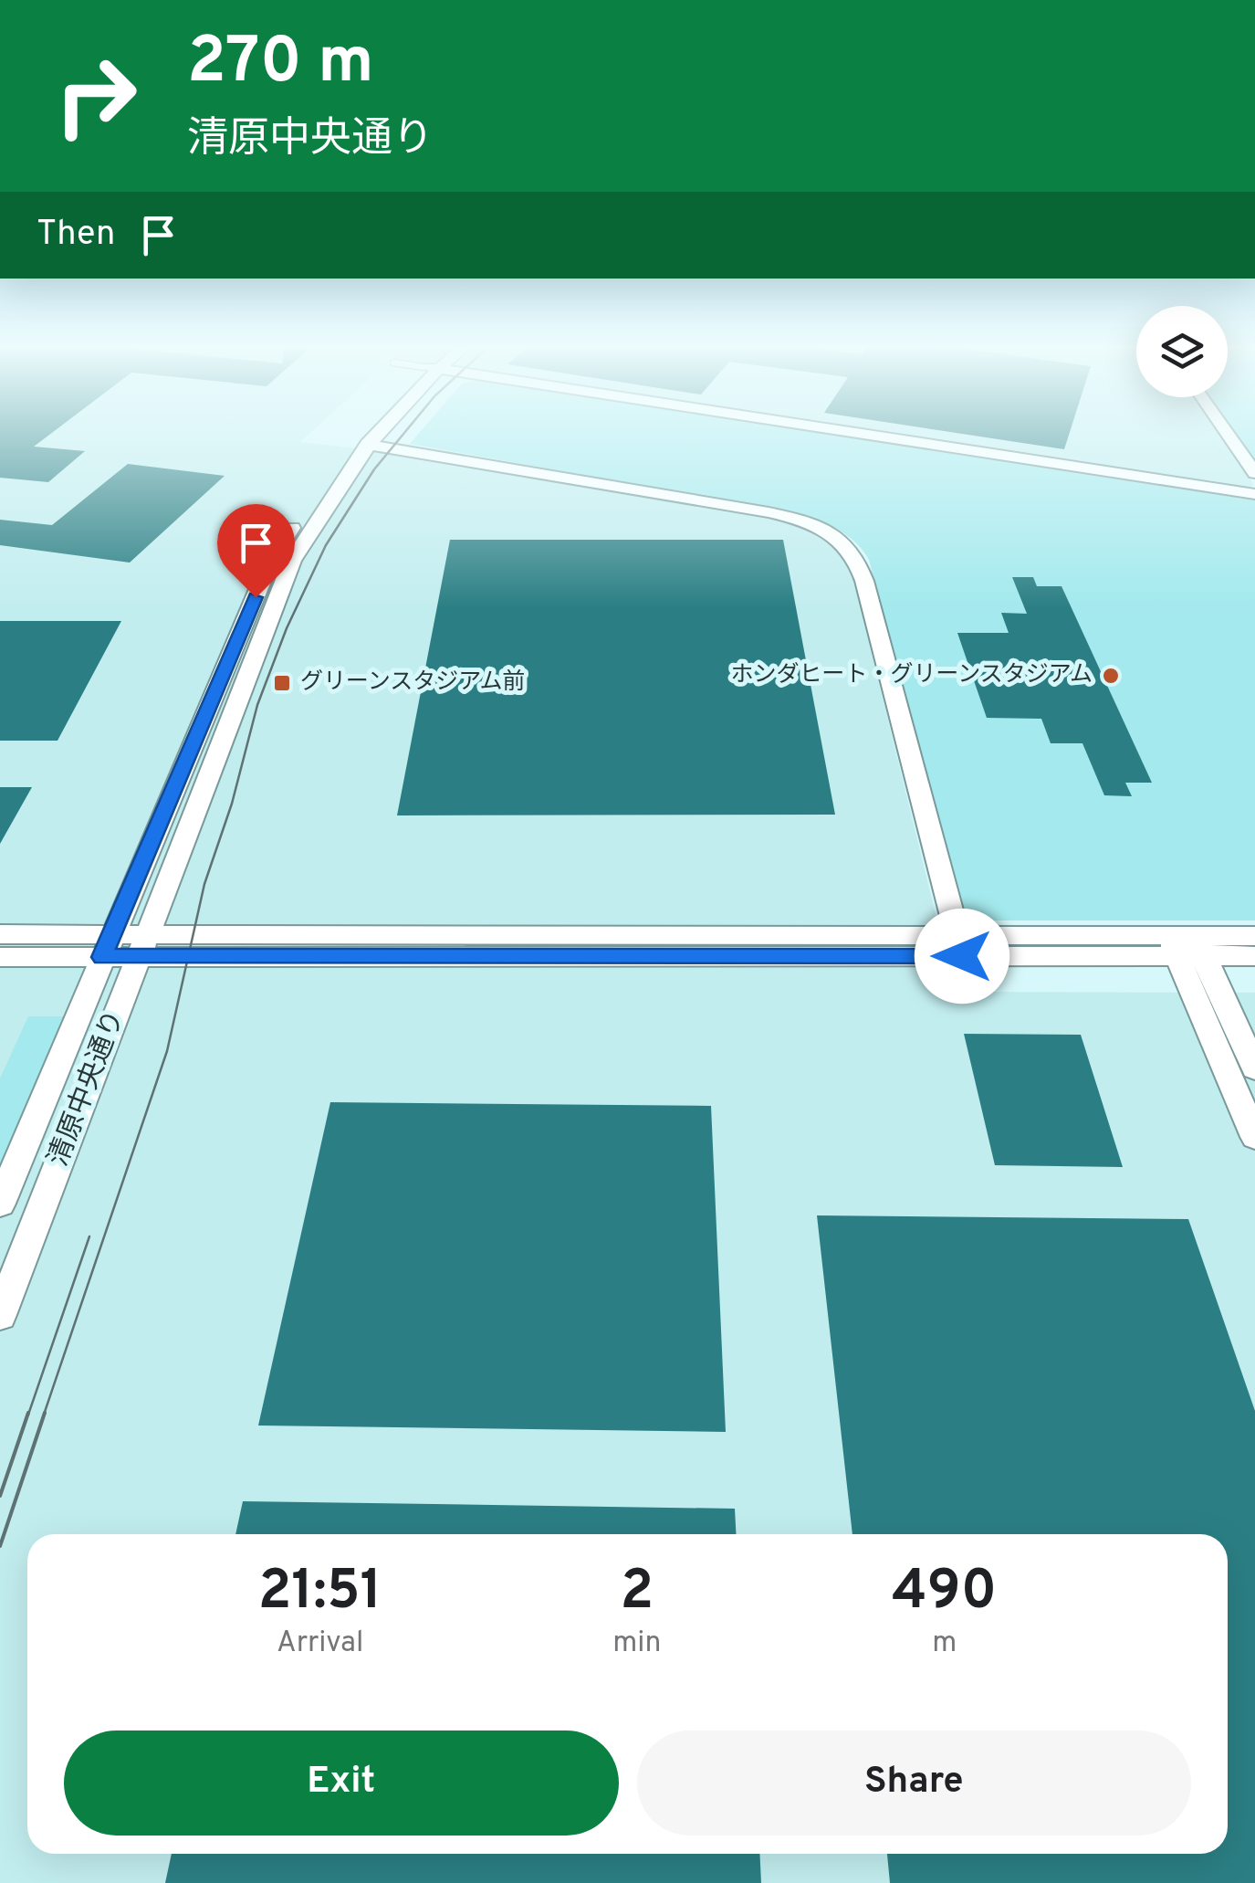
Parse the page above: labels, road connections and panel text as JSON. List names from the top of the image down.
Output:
{
  "streets": {
    "street": ["清原中央通り"]
  },
  "places": {
    "other": ["ホンダヒート・グリーンスタジアム"],
    "transit": ["グリーンスタジアム前"]
  },
  "page": {
    "turn": ["270 m", "清原中央通り"],
    "then": "Then",
    "eta": [
      "21:51",
      "Arrival",
      "2",
      "min",
      "490",
      "m"
    ],
    "buttons": ["Exit", "Share"]
  }
}
